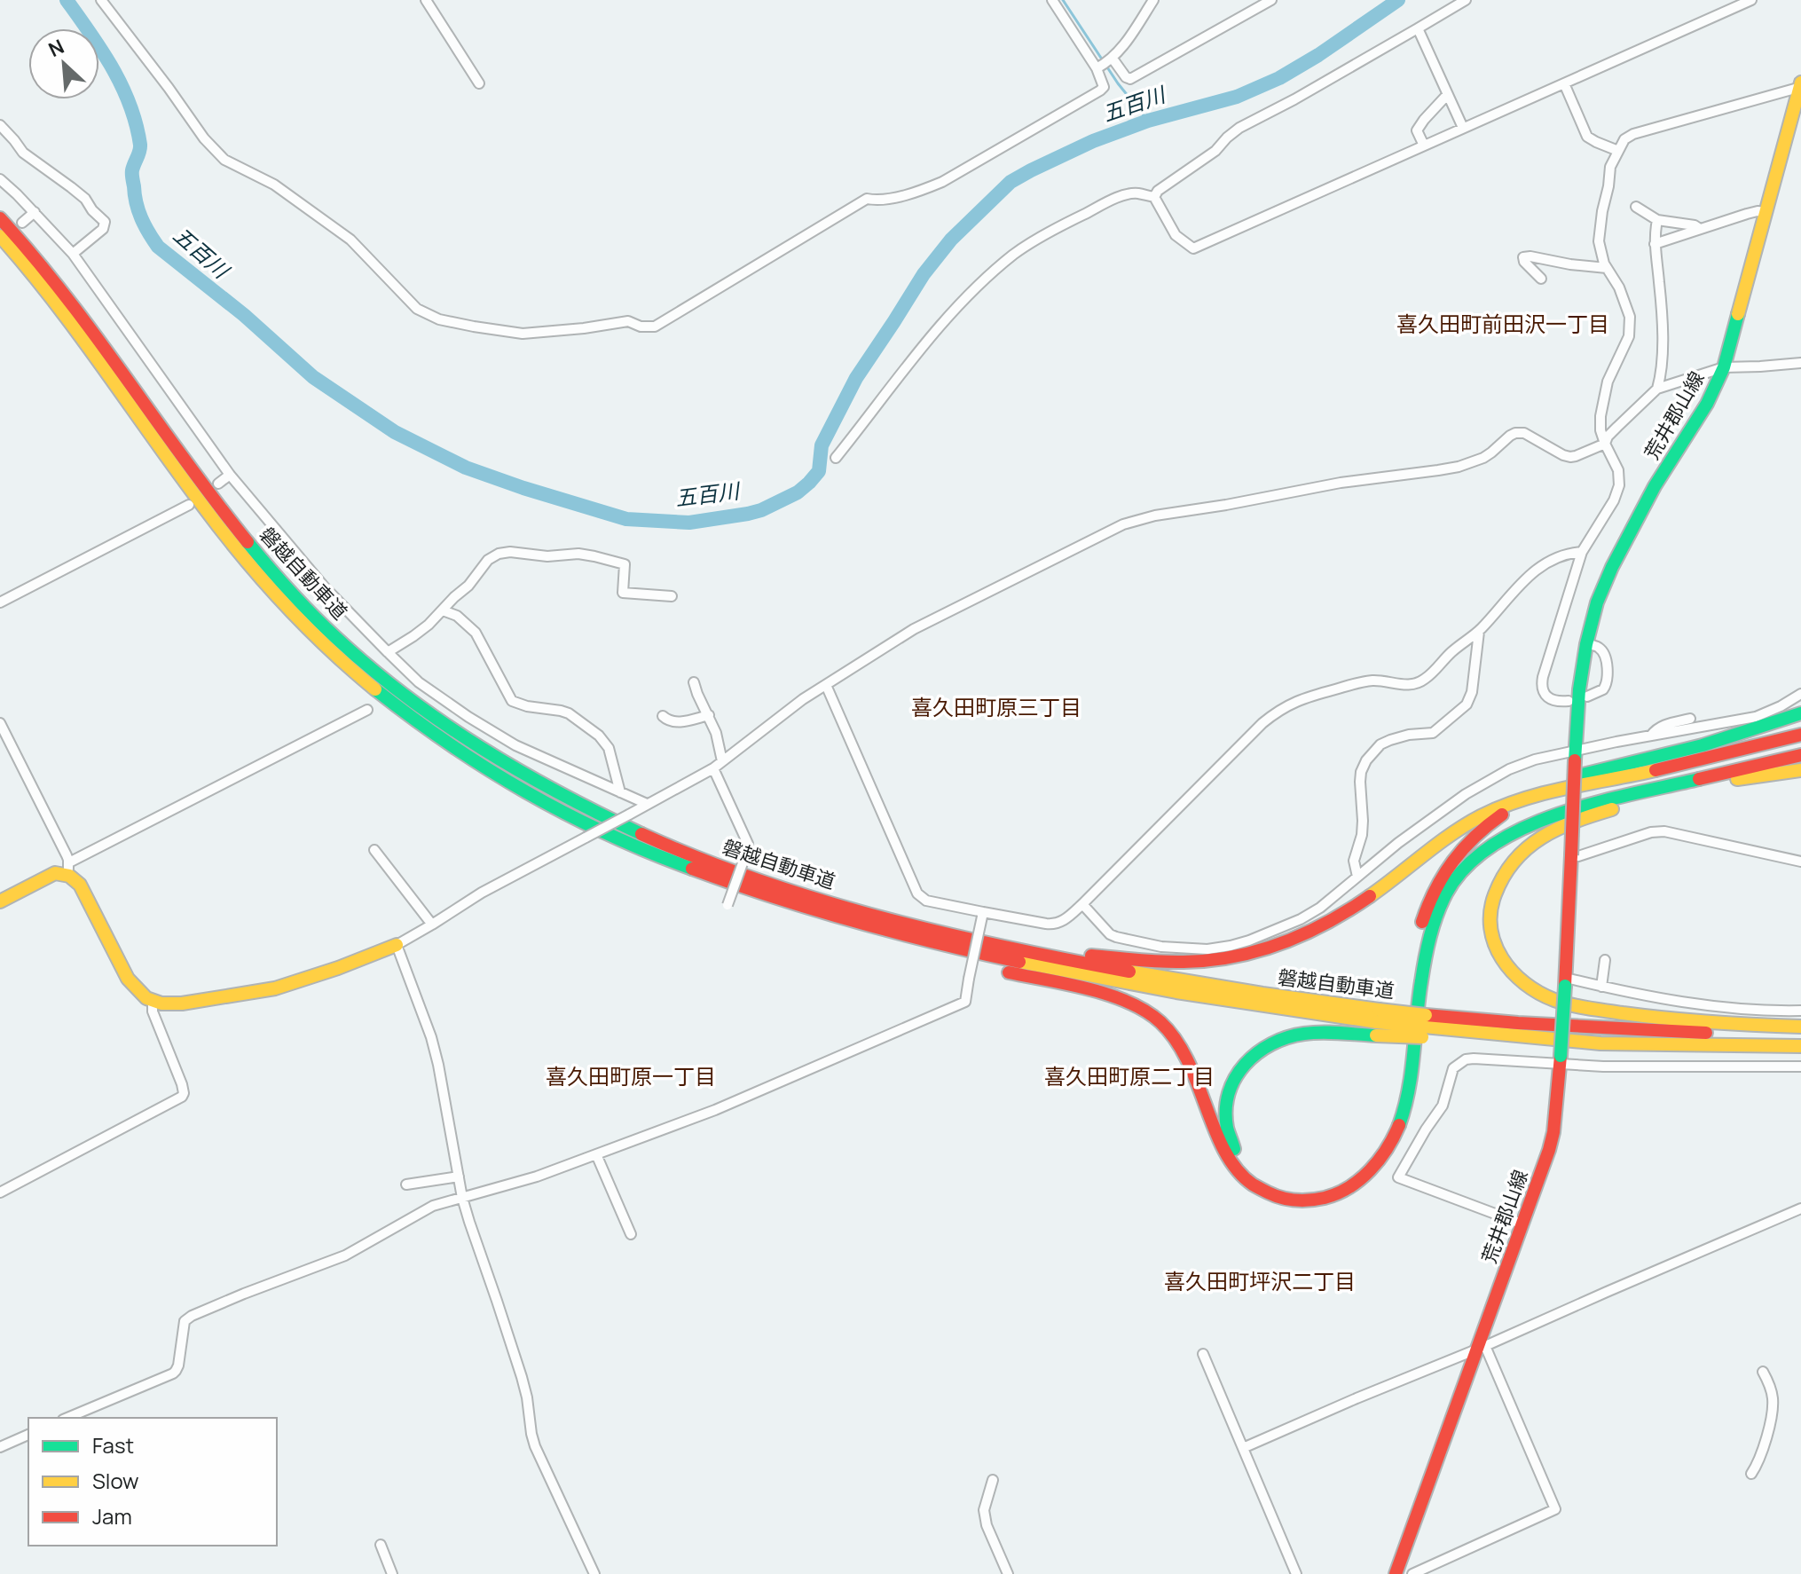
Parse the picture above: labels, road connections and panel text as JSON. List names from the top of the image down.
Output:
{
  "streets": {
    "main road": ["荒井郡山線", "磐越自動車道"]
  },
  "districts": [
    "喜久田町前田沢一丁目",
    "喜久田町原三丁目",
    "喜久田町原一丁目",
    "喜久田町原二丁目",
    "喜久田町坪沢二丁目"
  ],
  "water": ["五百川"],
  "legend": ["Fast", "Slow", "Jam"],
  "north": "top left"
}
